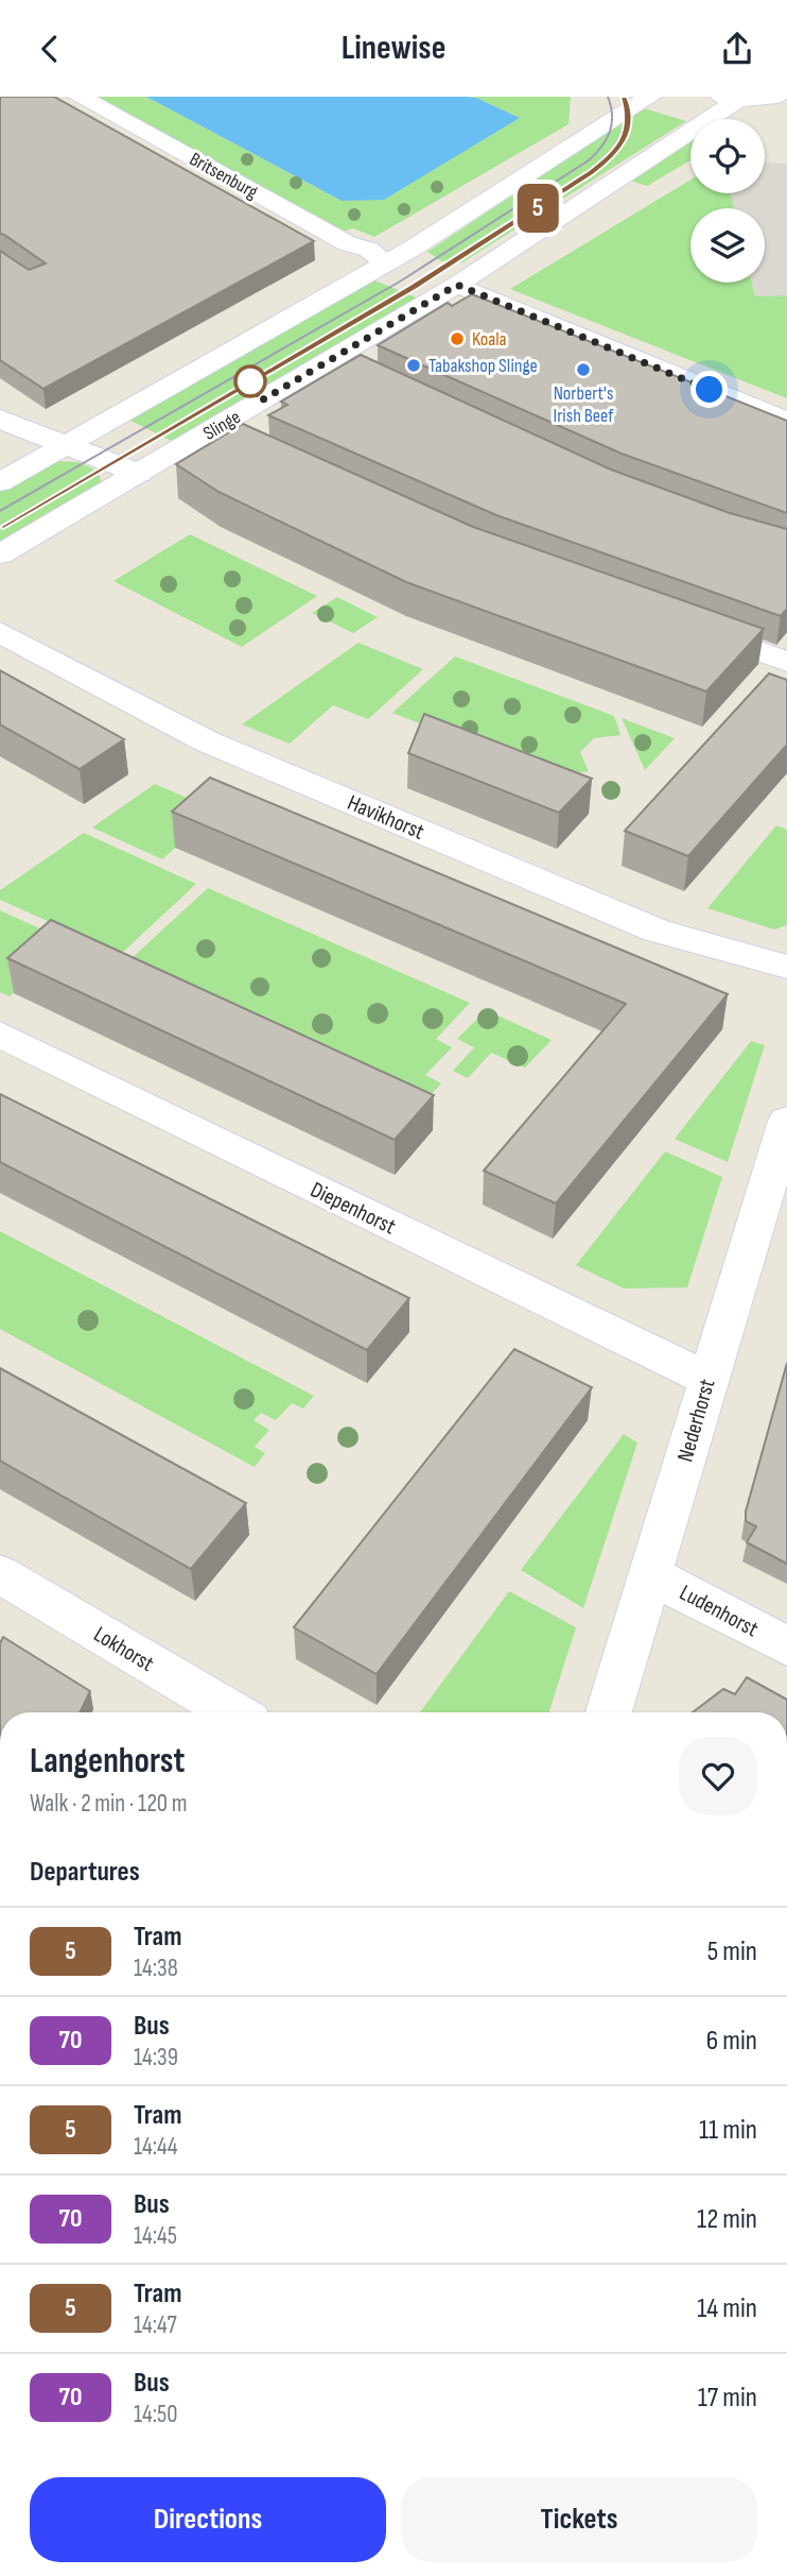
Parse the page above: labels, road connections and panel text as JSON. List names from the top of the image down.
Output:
{
  "streets": {
    "street": [
      "Britsenburg",
      "Slinge",
      "Havikhorst",
      "Diepenhorst",
      "Nederhorst",
      "Ludenhorst",
      "Lokhorst"
    ]
  },
  "crossings": [
    ["Diepenhorst", "Nederhorst"],
    ["Nederhorst", "Ludenhorst"]
  ],
  "places": ["Koala", "Tabakshop Slinge", "Norbert's Irish Beef"],
  "lines": ["tram line 5"],
  "page": {
    "header": "Linewise",
    "on_map": "5",
    "heading": [
      ["Langenhorst", "Walk · 2 min · 120 m"],
      "Departures"
    ],
    "list": [
      {
        "mark": "5",
        "name": "Tram",
        "note": "14:38",
        "value": "5 min"
      },
      {
        "mark": "70",
        "name": "Bus",
        "note": "14:39",
        "value": "6 min"
      },
      {
        "mark": "5",
        "name": "Tram",
        "note": "14:44",
        "value": "11 min"
      },
      {
        "mark": "70",
        "name": "Bus",
        "note": "14:45",
        "value": "12 min"
      },
      {
        "mark": "5",
        "name": "Tram",
        "note": "14:47",
        "value": "14 min"
      },
      {
        "mark": "70",
        "name": "Bus",
        "note": "14:50",
        "value": "17 min"
      }
    ],
    "buttons": ["Directions", "Tickets"]
  }
}
